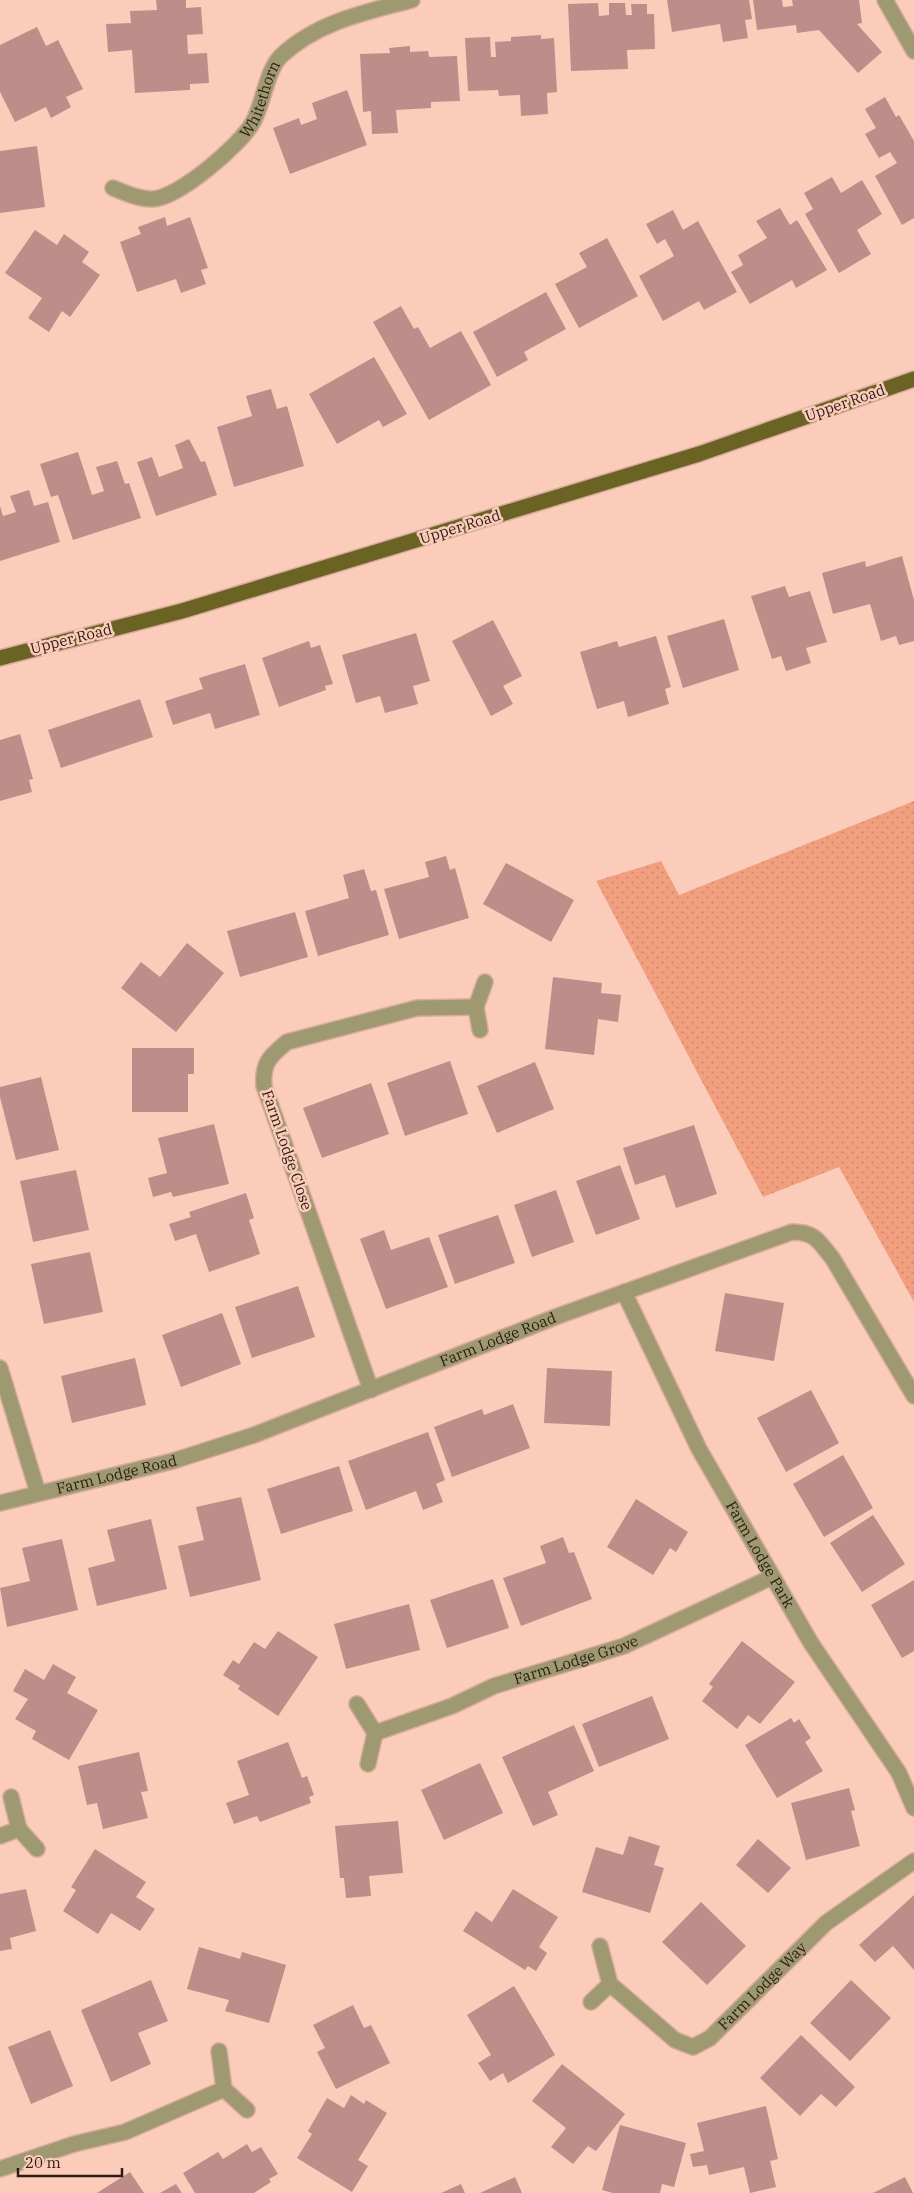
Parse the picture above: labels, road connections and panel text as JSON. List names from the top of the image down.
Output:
{
  "streets": {
    "main road": ["Upper Road"],
    "street": [
      "Whitethorn",
      "Farm Lodge Close",
      "Farm Lodge Road",
      "Farm Lodge Park",
      "Farm Lodge Grove",
      "Farm Lodge Way"
    ]
  },
  "crossings": [
    ["Farm Lodge Close", "Farm Lodge Road"],
    ["Farm Lodge Road", "Farm Lodge Park"],
    ["Farm Lodge Park", "Farm Lodge Grove"]
  ],
  "scale_bar": "20 m"
}
